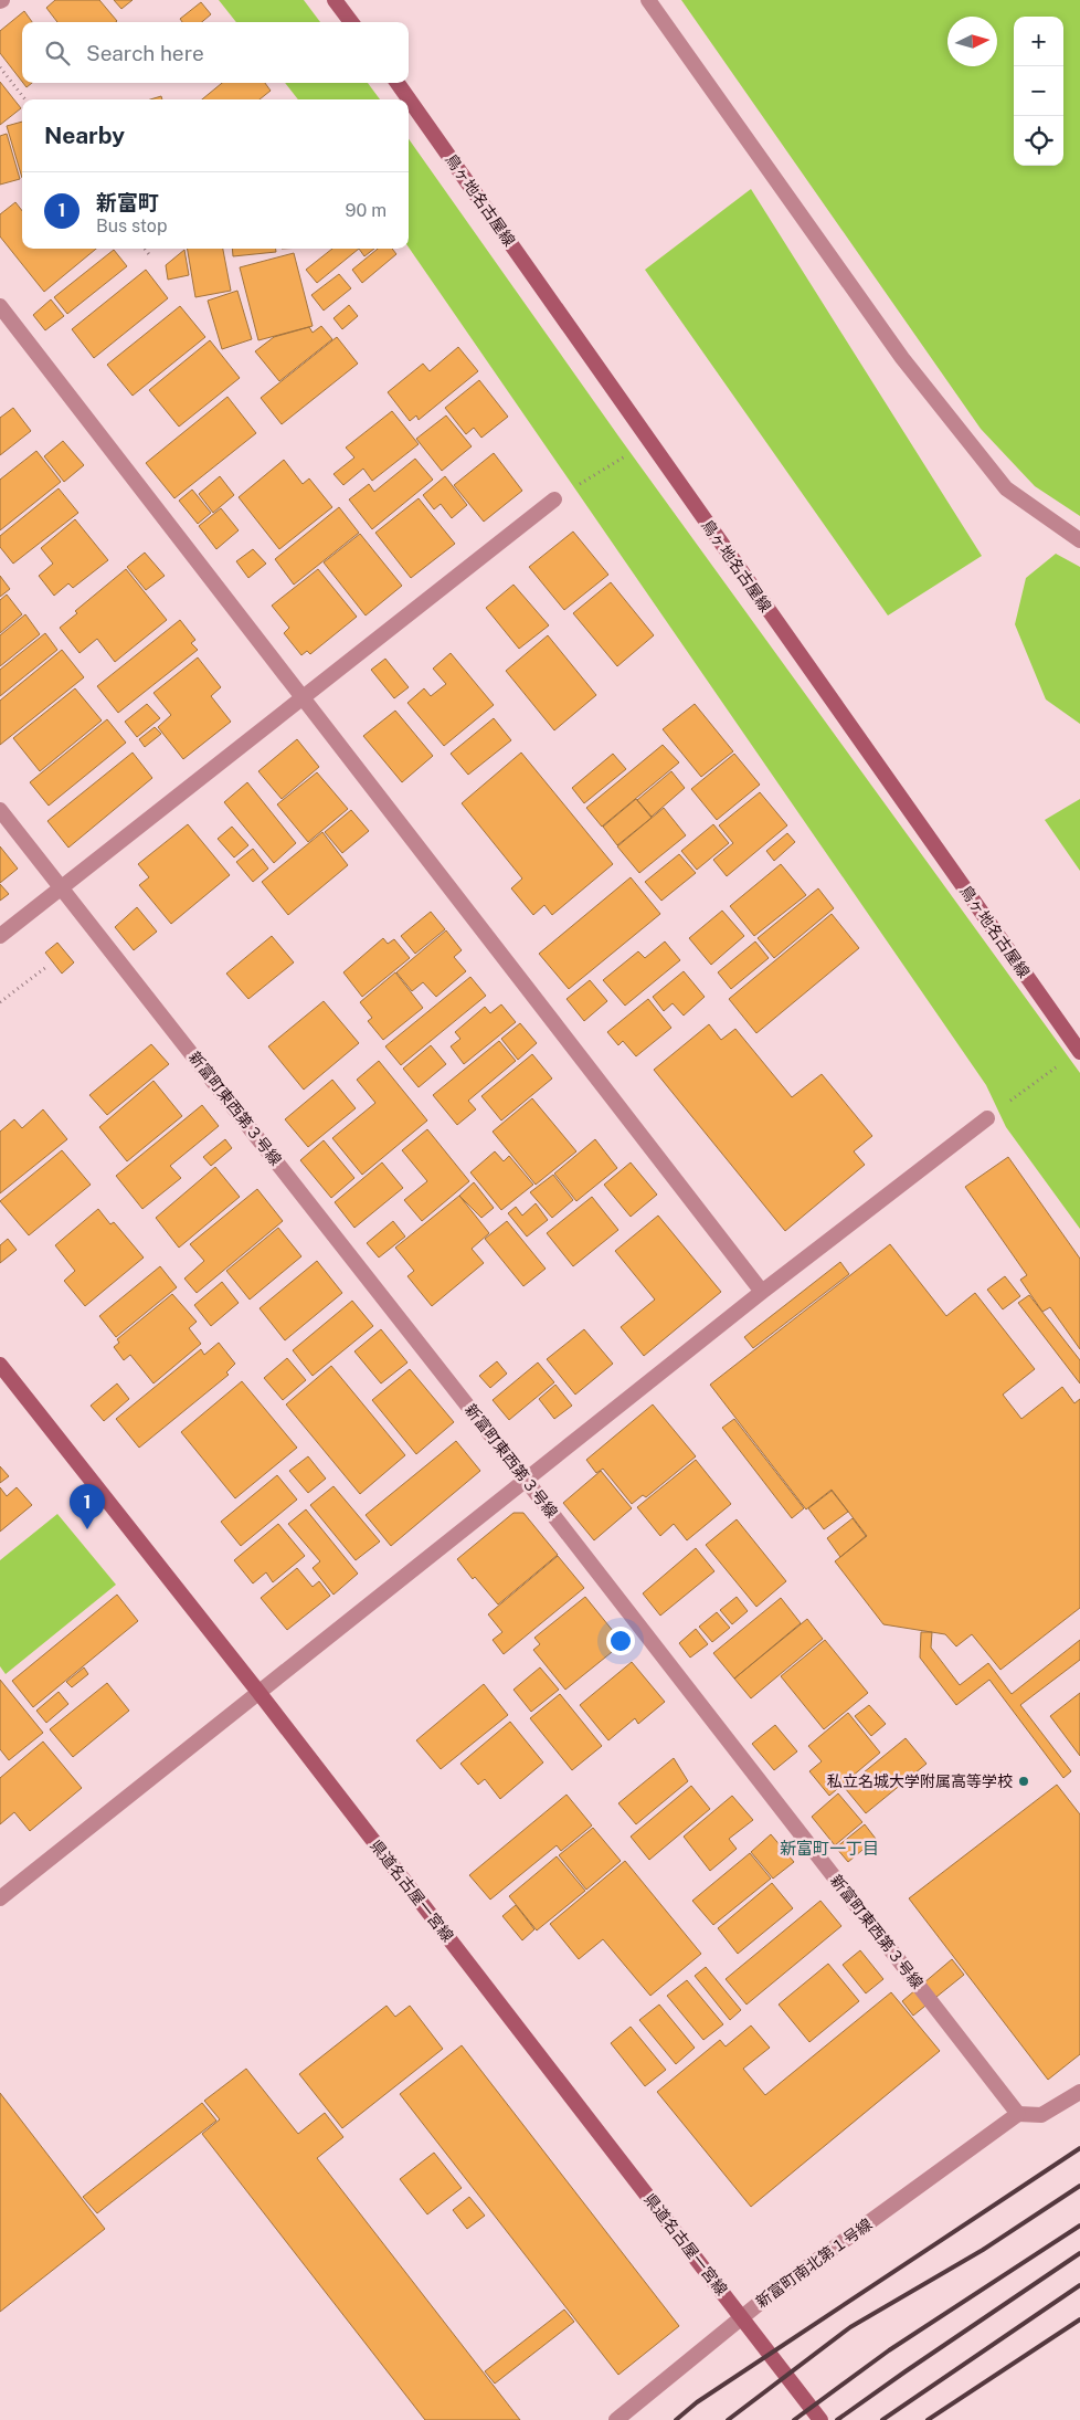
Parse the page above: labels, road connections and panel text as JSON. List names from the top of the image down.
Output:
{
  "streets": {
    "main road": ["鳥ヶ地名古屋線", "県道名古屋一宮線"],
    "street": ["新富町東西第３号線", "新富町南北第１号線"]
  },
  "crossings": [
    ["新富町東西第３号線", "新富町南北第１号線"],
    ["県道名古屋一宮線", "新富町南北第１号線"]
  ],
  "districts": ["新富町一丁目"],
  "places": ["私立名城大学附属高等学校"],
  "north": "right",
  "page": {
    "map_buttons": ["+", "−"],
    "search": "Search here",
    "heading": "Nearby",
    "list": [
      {
        "mark": "1",
        "name": "新富町",
        "note": "Bus stop",
        "value": "90 m"
      }
    ],
    "pins": "1"
  }
}
